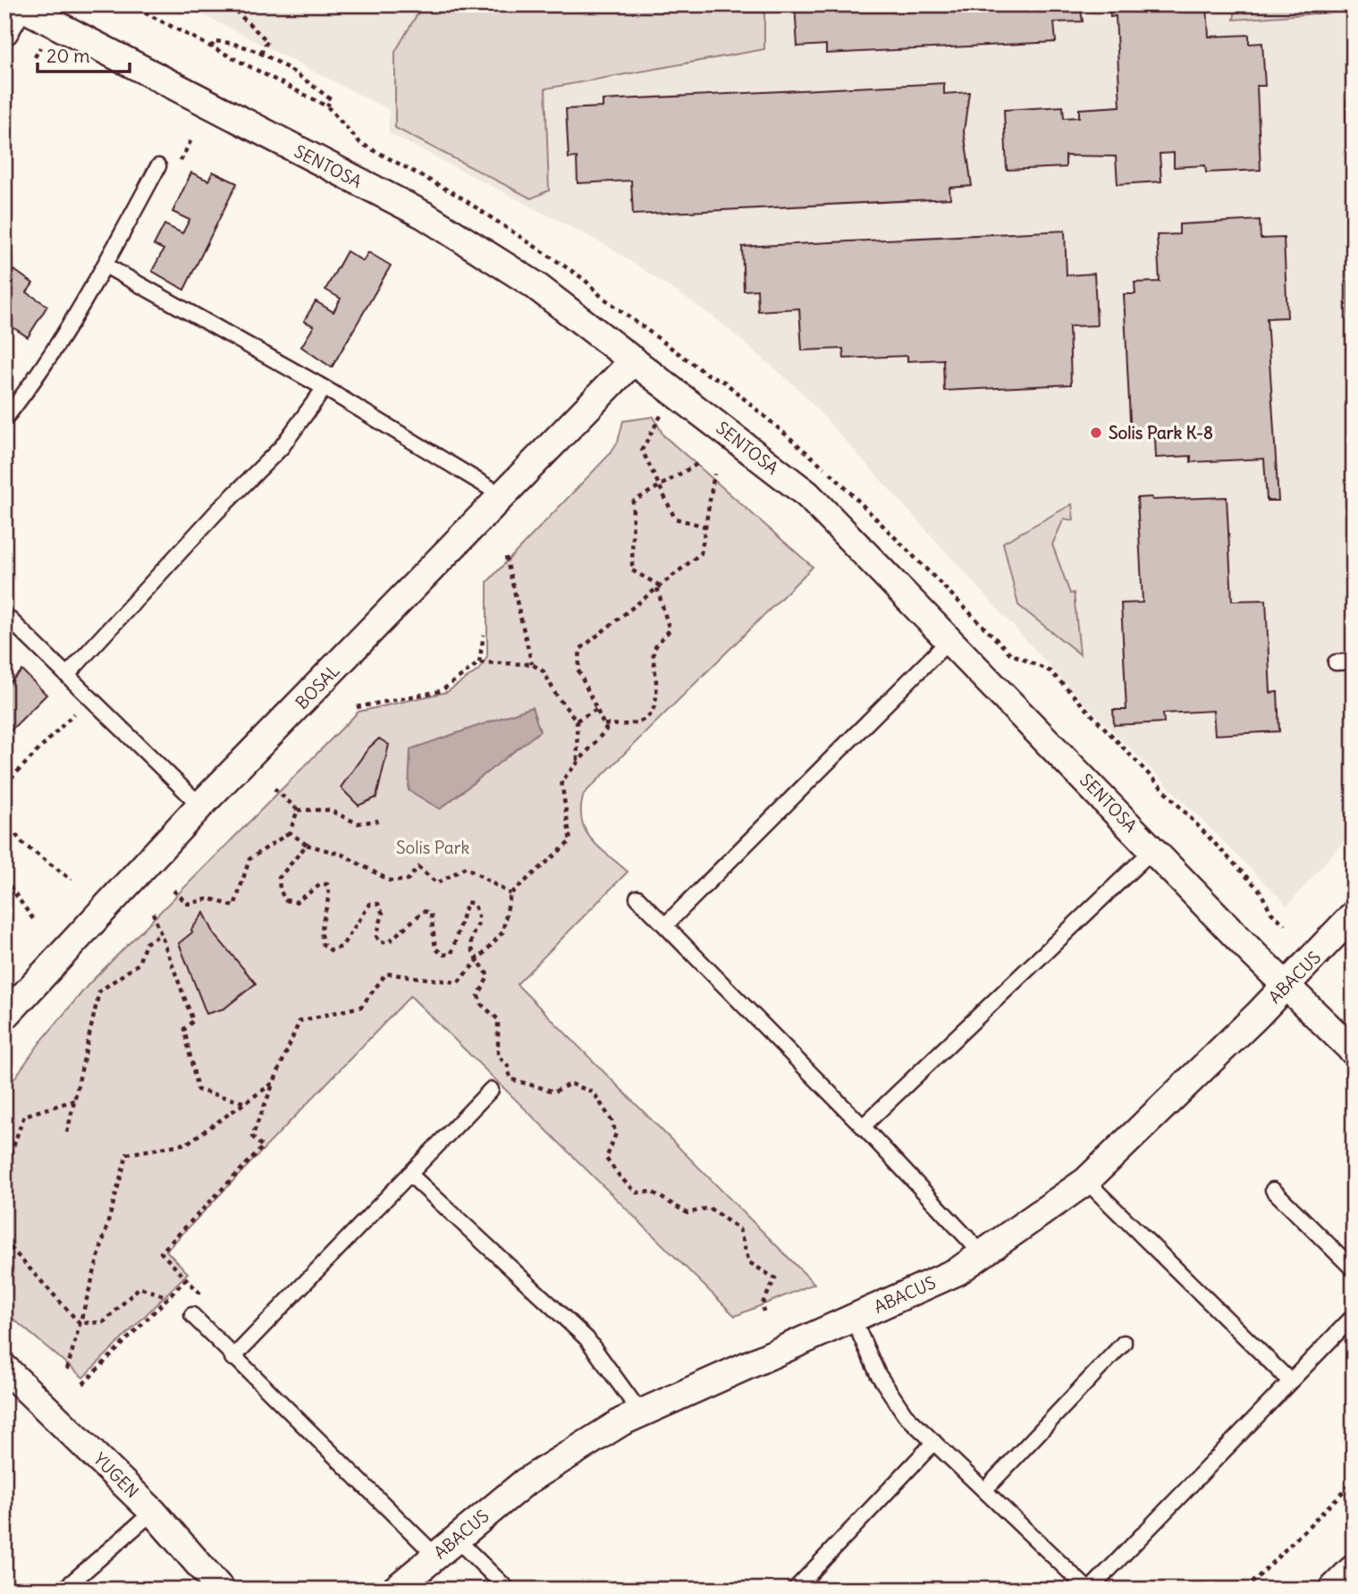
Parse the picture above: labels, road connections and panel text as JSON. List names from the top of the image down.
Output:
{
  "streets": {
    "street": [
      "SENTOSA",
      "BOSAL",
      "ABACUS",
      "YUGEN"
    ]
  },
  "crossings": [
    ["SENTOSA", "BOSAL"],
    ["SENTOSA", "ABACUS"]
  ],
  "parks": ["Solis Park"],
  "places": ["Solis Park K-8"],
  "scale_bar": "20 m"
}
